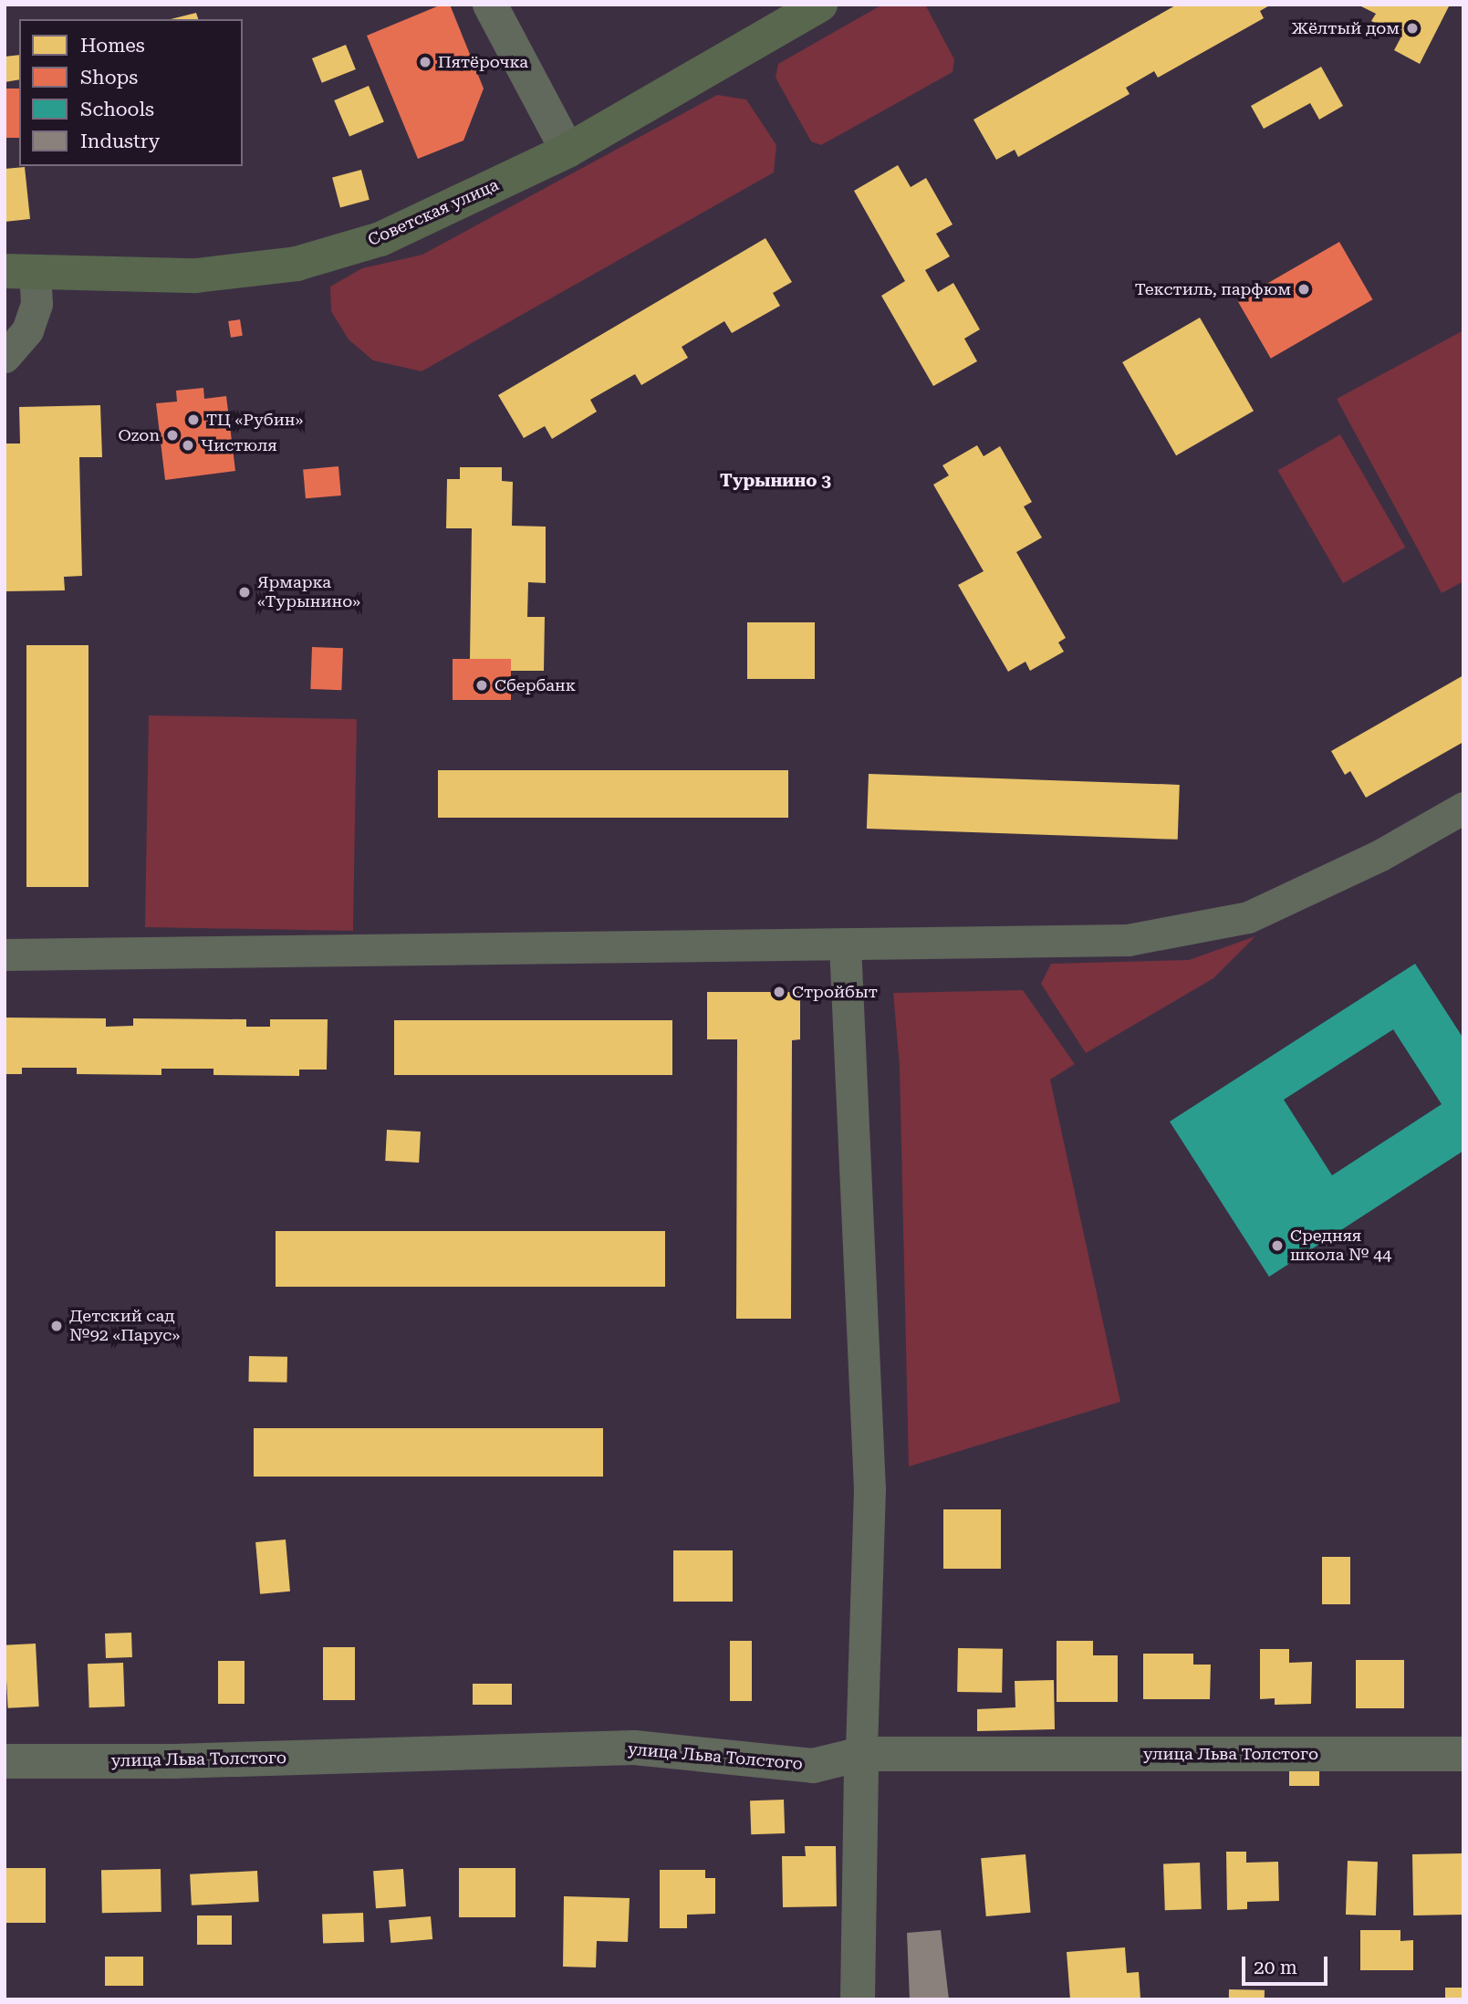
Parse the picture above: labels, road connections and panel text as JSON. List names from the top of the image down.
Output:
{
  "streets": {
    "main road": ["Советская улица"],
    "street": ["улица Льва Толстого"]
  },
  "districts": ["Турынино 3"],
  "places": [
    "Жёлтый дом",
    "Пятёрочка",
    "Текстиль, парфюм",
    "ТЦ «Рубин»",
    "Ozon",
    "Чистюля",
    "Ярмарка «Турынино»",
    "Сбербанк",
    "Стройбыт",
    "Средняя школа № 44",
    "Детский сад №92 «Парус»"
  ],
  "legend": [
    "Homes",
    "Shops",
    "Schools",
    "Industry"
  ],
  "scale_bar": "20 m"
}
